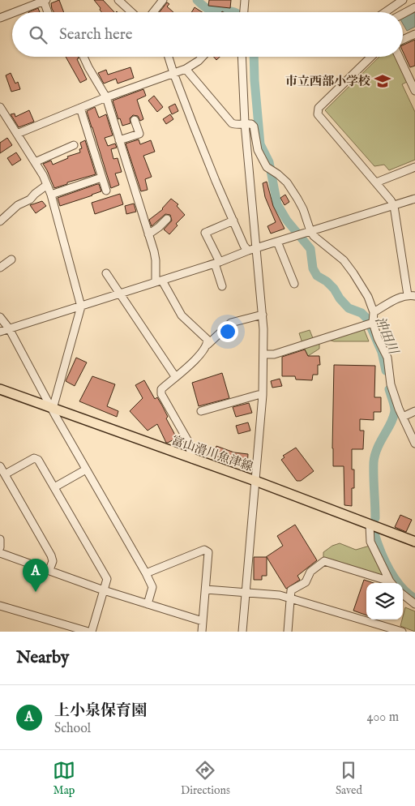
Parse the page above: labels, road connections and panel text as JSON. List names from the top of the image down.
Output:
{
  "streets": {
    "main road": ["富山滑川魚津線"]
  },
  "water": ["沖田川"],
  "places": {
    "school or university": ["市立西部小学校"]
  },
  "page": {
    "search": "Search here",
    "pins": "A",
    "heading": "Nearby",
    "list": [
      {
        "mark": "A",
        "name": "上小泉保育園",
        "note": "School",
        "value": "400 m"
      }
    ],
    "nav": ["Map", "Directions", "Saved"]
  }
}
